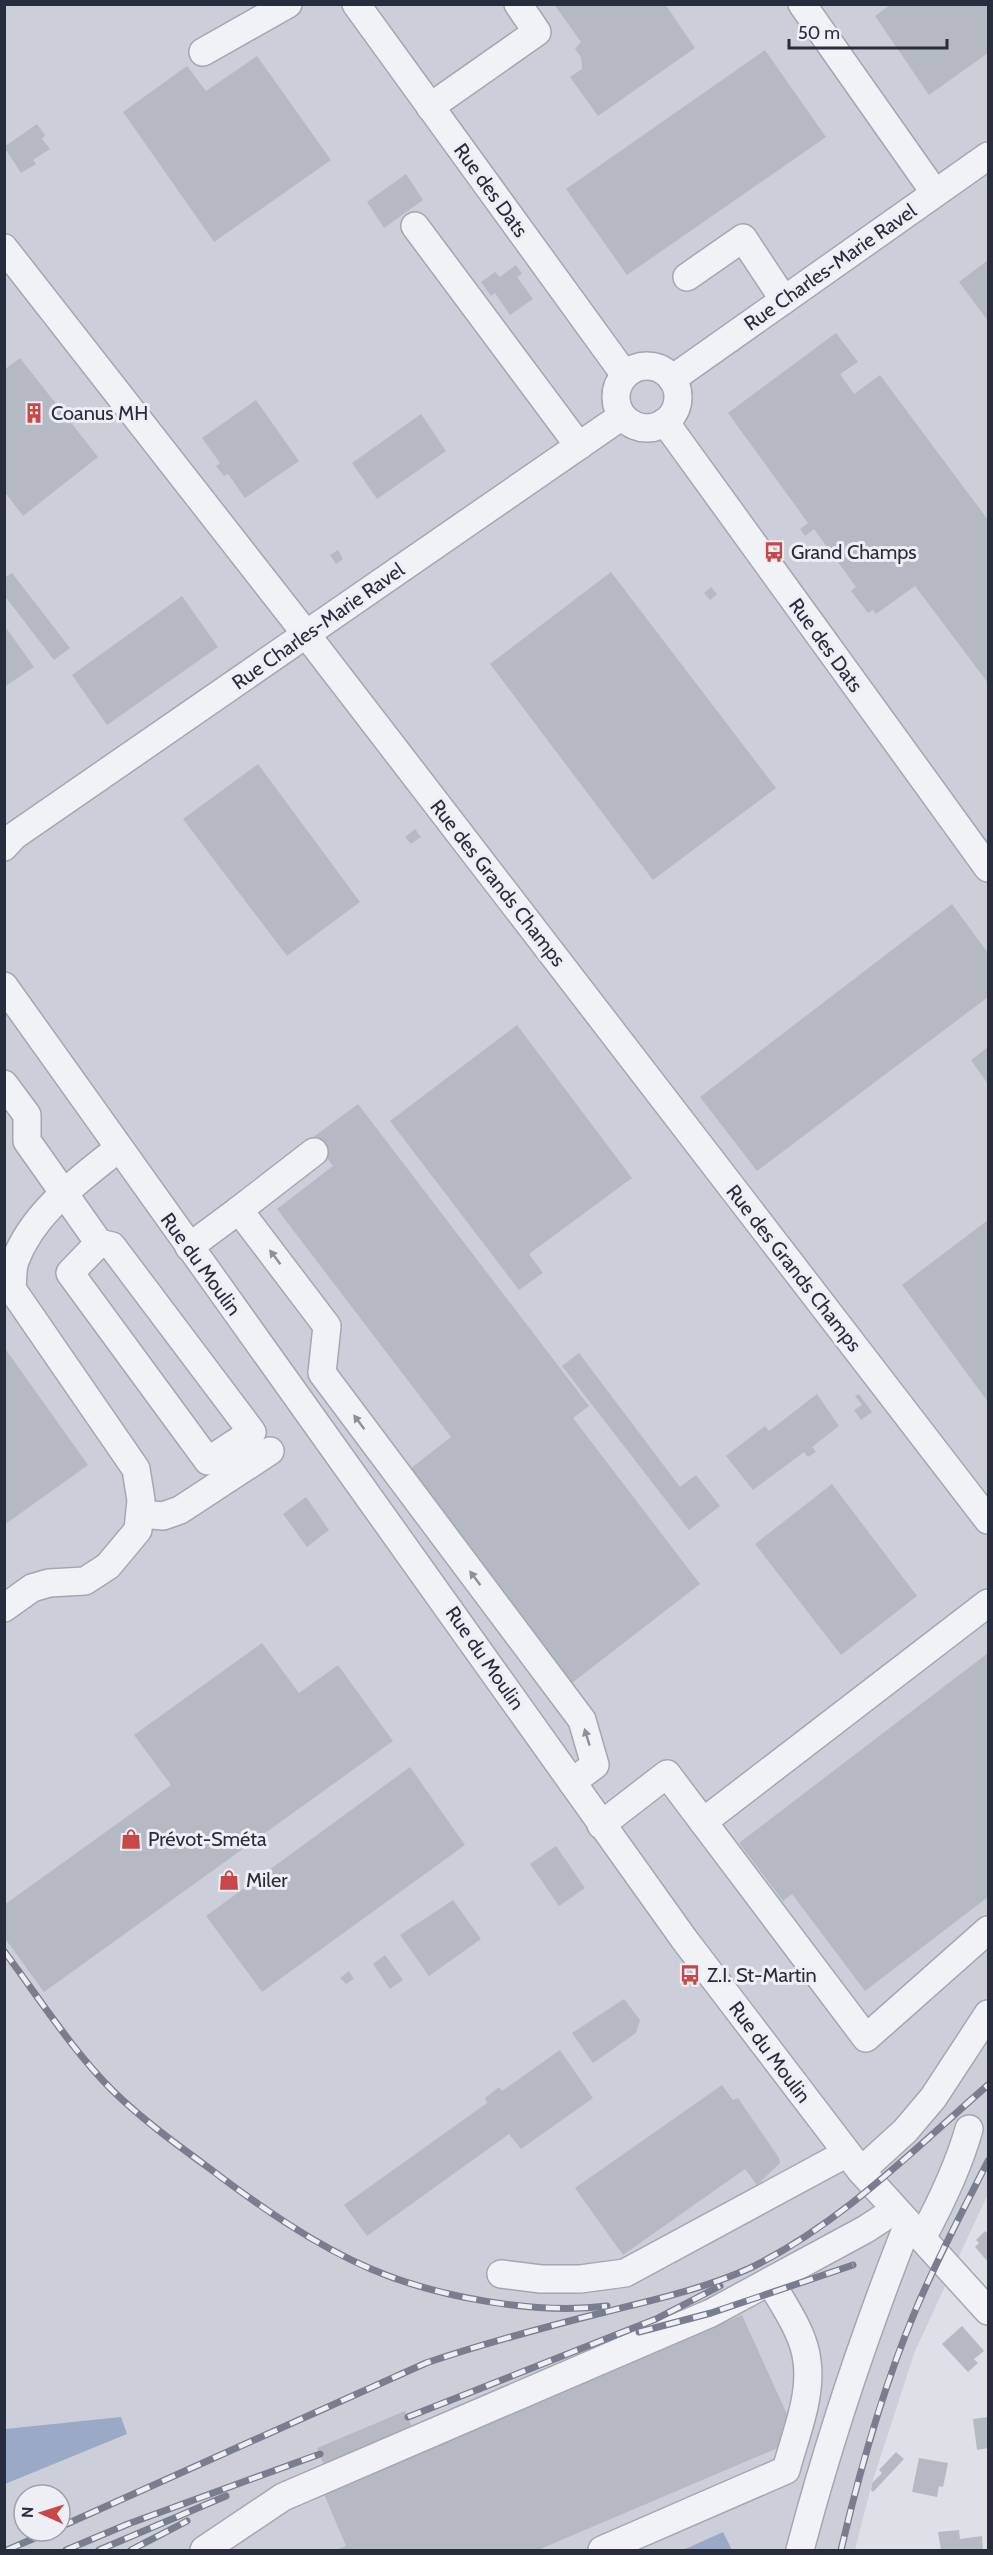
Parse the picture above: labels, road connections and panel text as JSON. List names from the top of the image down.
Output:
{
  "streets": {
    "street": [
      "Rue des Dats",
      "Rue Charles-Marie Ravel",
      "Rue des Grands Champs",
      "Rue du Moulin"
    ]
  },
  "crossings": [
    ["Rue des Dats", "Rue Charles-Marie Ravel"],
    ["Rue Charles-Marie Ravel", "Rue des Grands Champs"]
  ],
  "places": {
    "building": ["Coanus MH"],
    "bus stop": ["Grand Champs", "Z.I. St-Martin"],
    "shop": ["Prévot-Sméta", "Miler"]
  },
  "scale_bar": "50 m",
  "north": "left"
}
